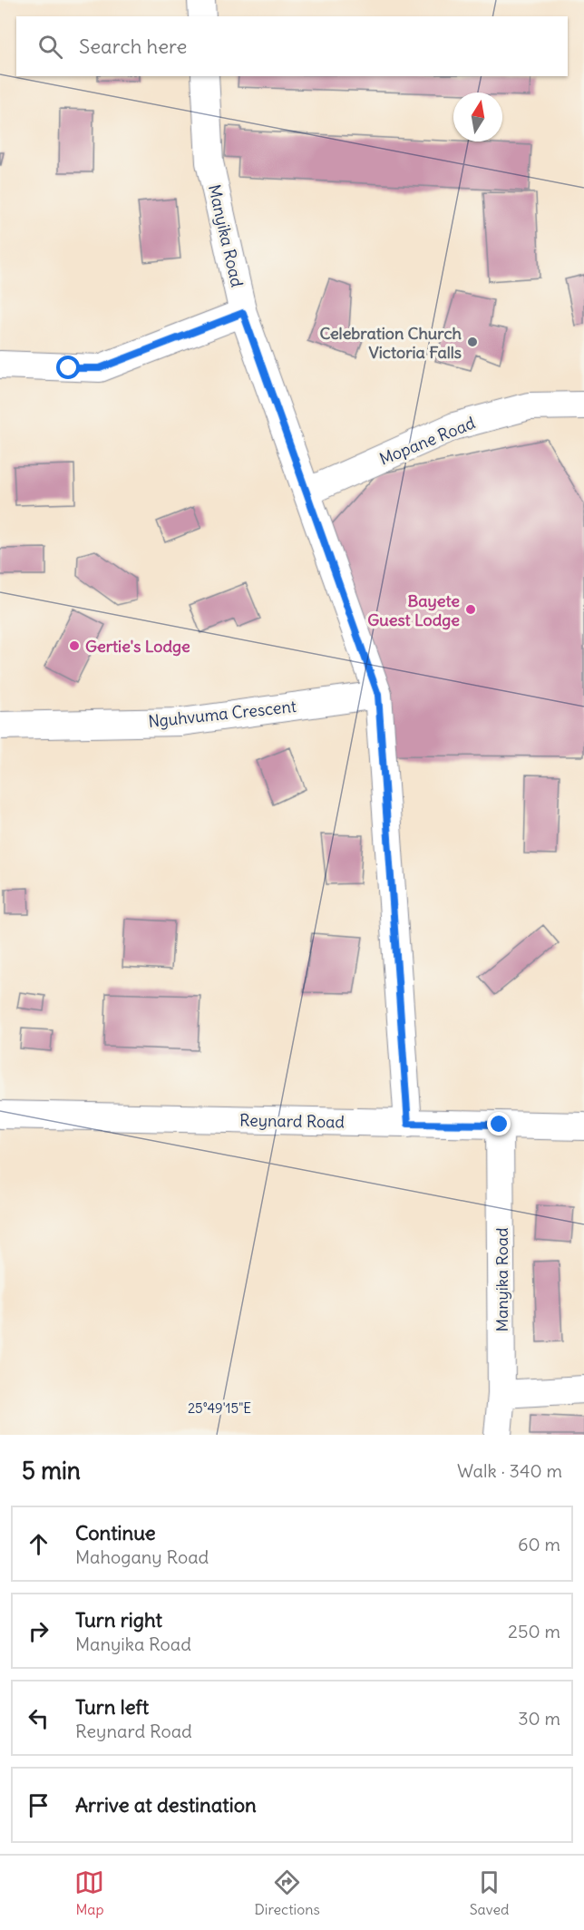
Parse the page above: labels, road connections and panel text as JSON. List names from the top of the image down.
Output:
{
  "streets": {
    "street": [
      "Manyika Road",
      "Mopane Road",
      "Nguhvuma Crescent",
      "Reynard Road"
    ]
  },
  "crossings": [
    ["Manyika Road", "Mopane Road"],
    ["Manyika Road", "Nguhvuma Crescent"],
    ["Manyika Road", "Reynard Road"]
  ],
  "places": ["Celebration Church Victoria Falls", "Bayete Guest Lodge", "Gertie's Lodge"],
  "north": "top",
  "page": {
    "search": "Search here",
    "heading": ["5 min", "Walk · 340 m"],
    "list": [
      ["Continue", "Mahogany Road", "60 m"],
      ["Turn right", "Manyika Road", "250 m"],
      ["Turn left", "Reynard Road", "30 m"],
      "Arrive at destination"
    ],
    "nav": ["Map", "Directions", "Saved"]
  },
  "coordinates": ["25°49'15\"E"]
}
